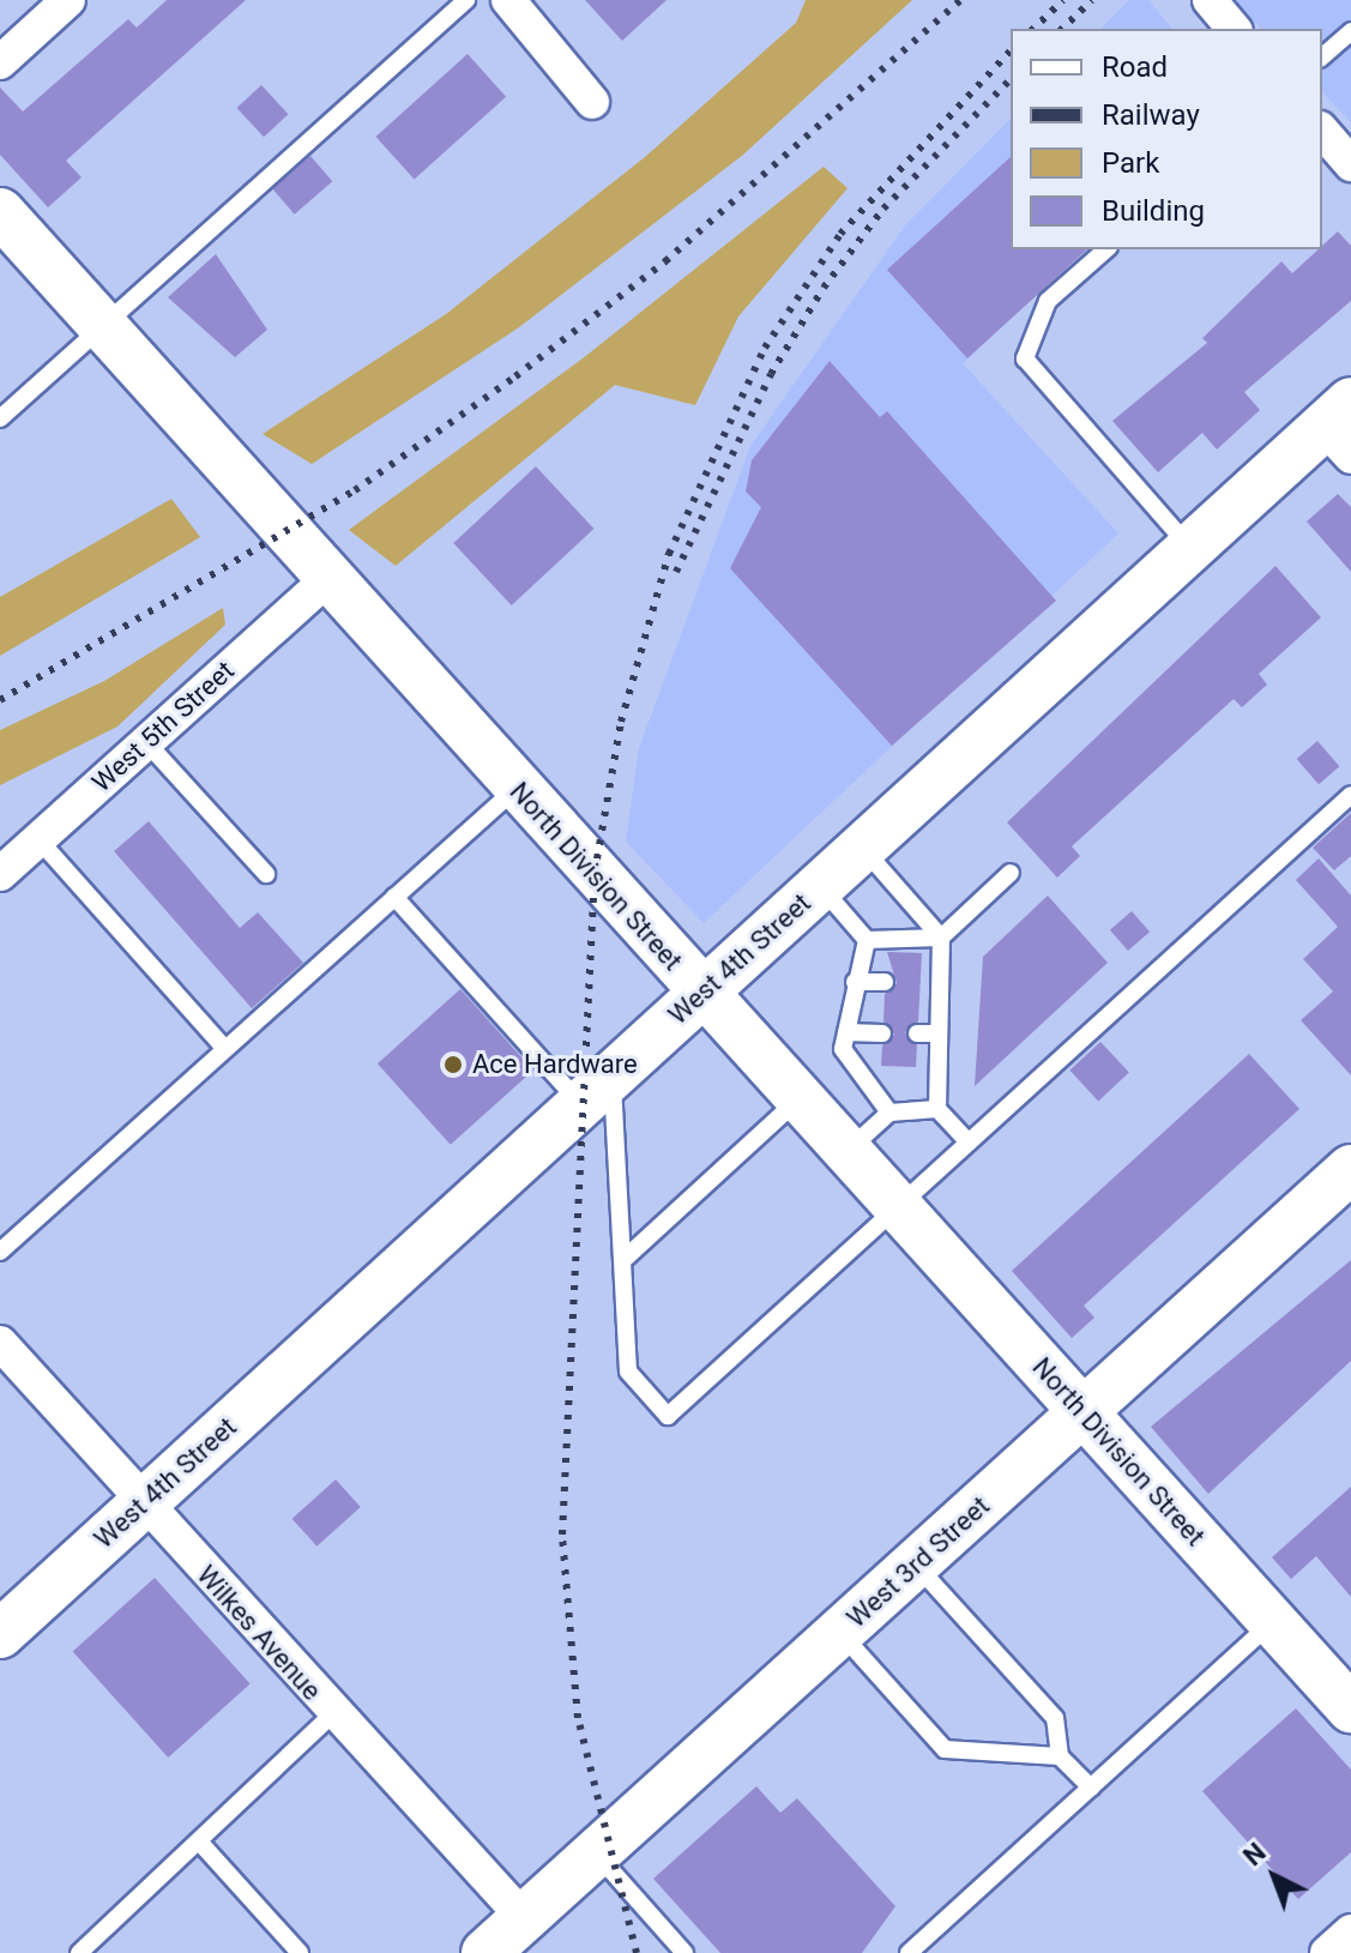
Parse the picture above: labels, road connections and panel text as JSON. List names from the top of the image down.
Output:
{
  "streets": {
    "main road": ["North Division Street", "West 4th Street", "West 3rd Street"],
    "street": ["West 5th Street", "Wilkes Avenue"]
  },
  "crossings": [
    ["West 5th Street", "North Division Street"],
    ["North Division Street", "West 4th Street"],
    ["North Division Street", "West 3rd Street"],
    ["West 4th Street", "Wilkes Avenue"],
    ["West 3rd Street", "Wilkes Avenue"]
  ],
  "places": ["Ace Hardware"],
  "legend": [
    "Road",
    "Railway",
    "Park",
    "Building"
  ],
  "north": "top left"
}
